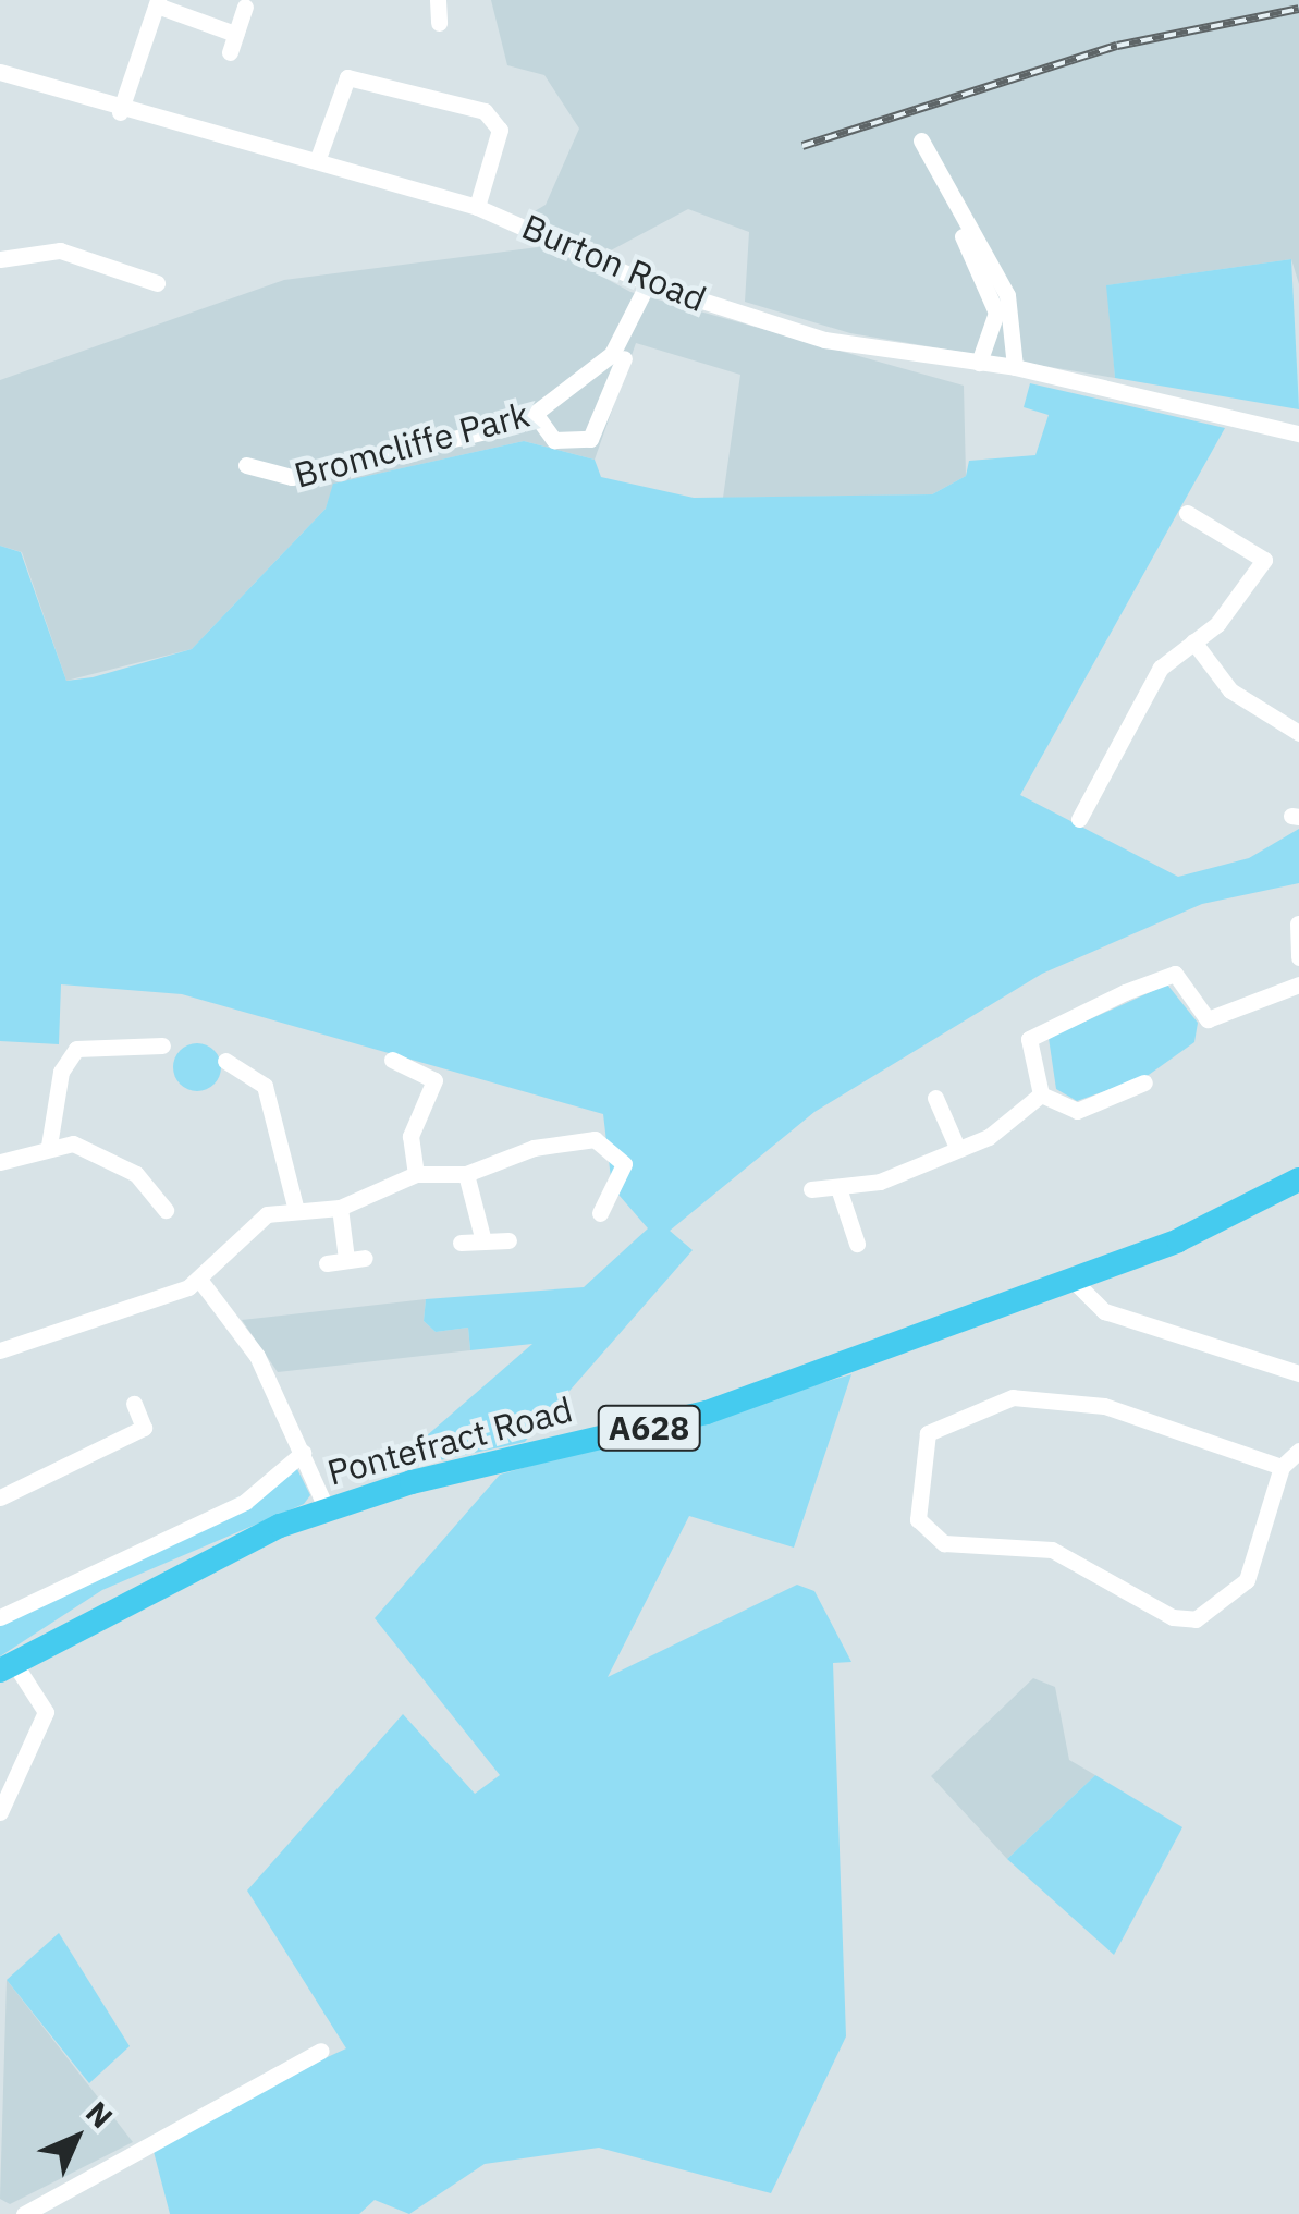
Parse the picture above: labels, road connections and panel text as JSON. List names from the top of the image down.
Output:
{
  "streets": {
    "highway": ["A628", "Pontefract Road"],
    "street": ["Burton Road", "Bromcliffe Park"]
  },
  "crossings": [
    ["Burton Road", "Bromcliffe Park"]
  ],
  "north": "top right"
}
